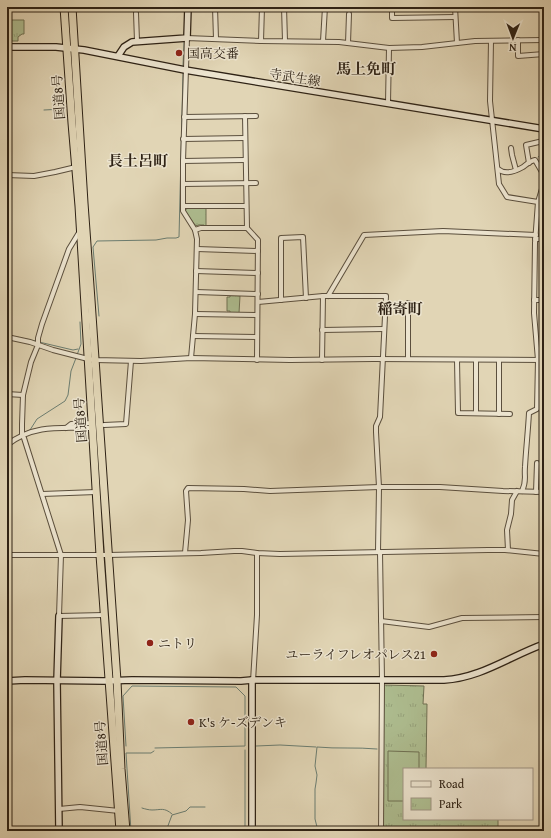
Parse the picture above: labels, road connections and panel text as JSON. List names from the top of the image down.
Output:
{
  "streets": {
    "highway": ["国道8号"],
    "street": ["寺武生線"]
  },
  "crossings": [
    ["寺武生線", "国道8号"]
  ],
  "districts": ["馬上免町", "長土呂町", "稲寄町"],
  "places": [
    "国高交番",
    "ニトリ",
    "ユーライフレオパレス21",
    "K's ケ-ズデンキ"
  ],
  "legend": ["Road", "Park"],
  "north": "bottom"
}
